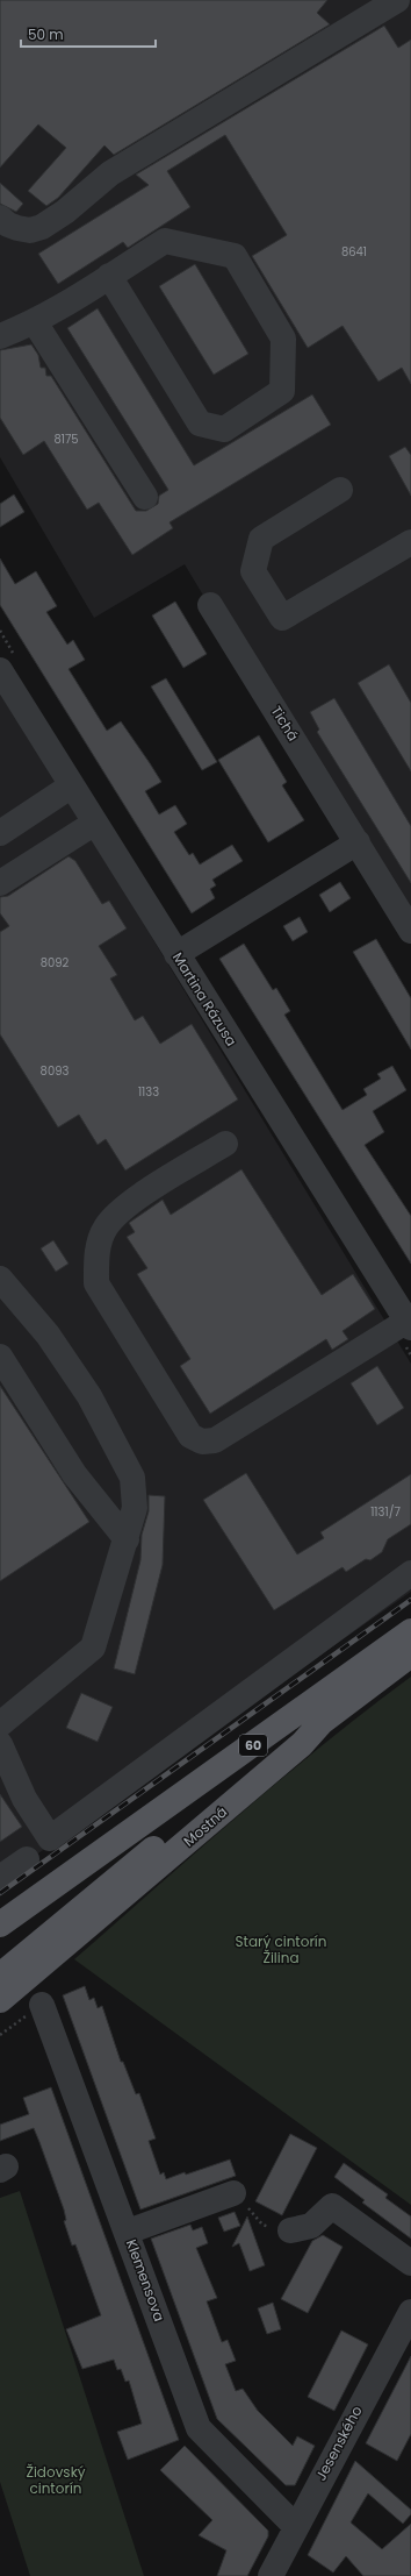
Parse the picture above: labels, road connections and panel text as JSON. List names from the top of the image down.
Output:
{
  "streets": {
    "main road": ["60", "Mostná"],
    "street": [
      "Tichá",
      "Martina Rázusa",
      "Klemensova",
      "Jesenského"
    ]
  },
  "crossings": [
    ["Klemensova", "Jesenského"]
  ],
  "parks": ["Starý cintorín Žilina", "Židovský cintorín"],
  "house_numbers": [
    "8641",
    "8175",
    "8092",
    "8093",
    "1133",
    "1131/7"
  ],
  "scale_bar": "50 m"
}
